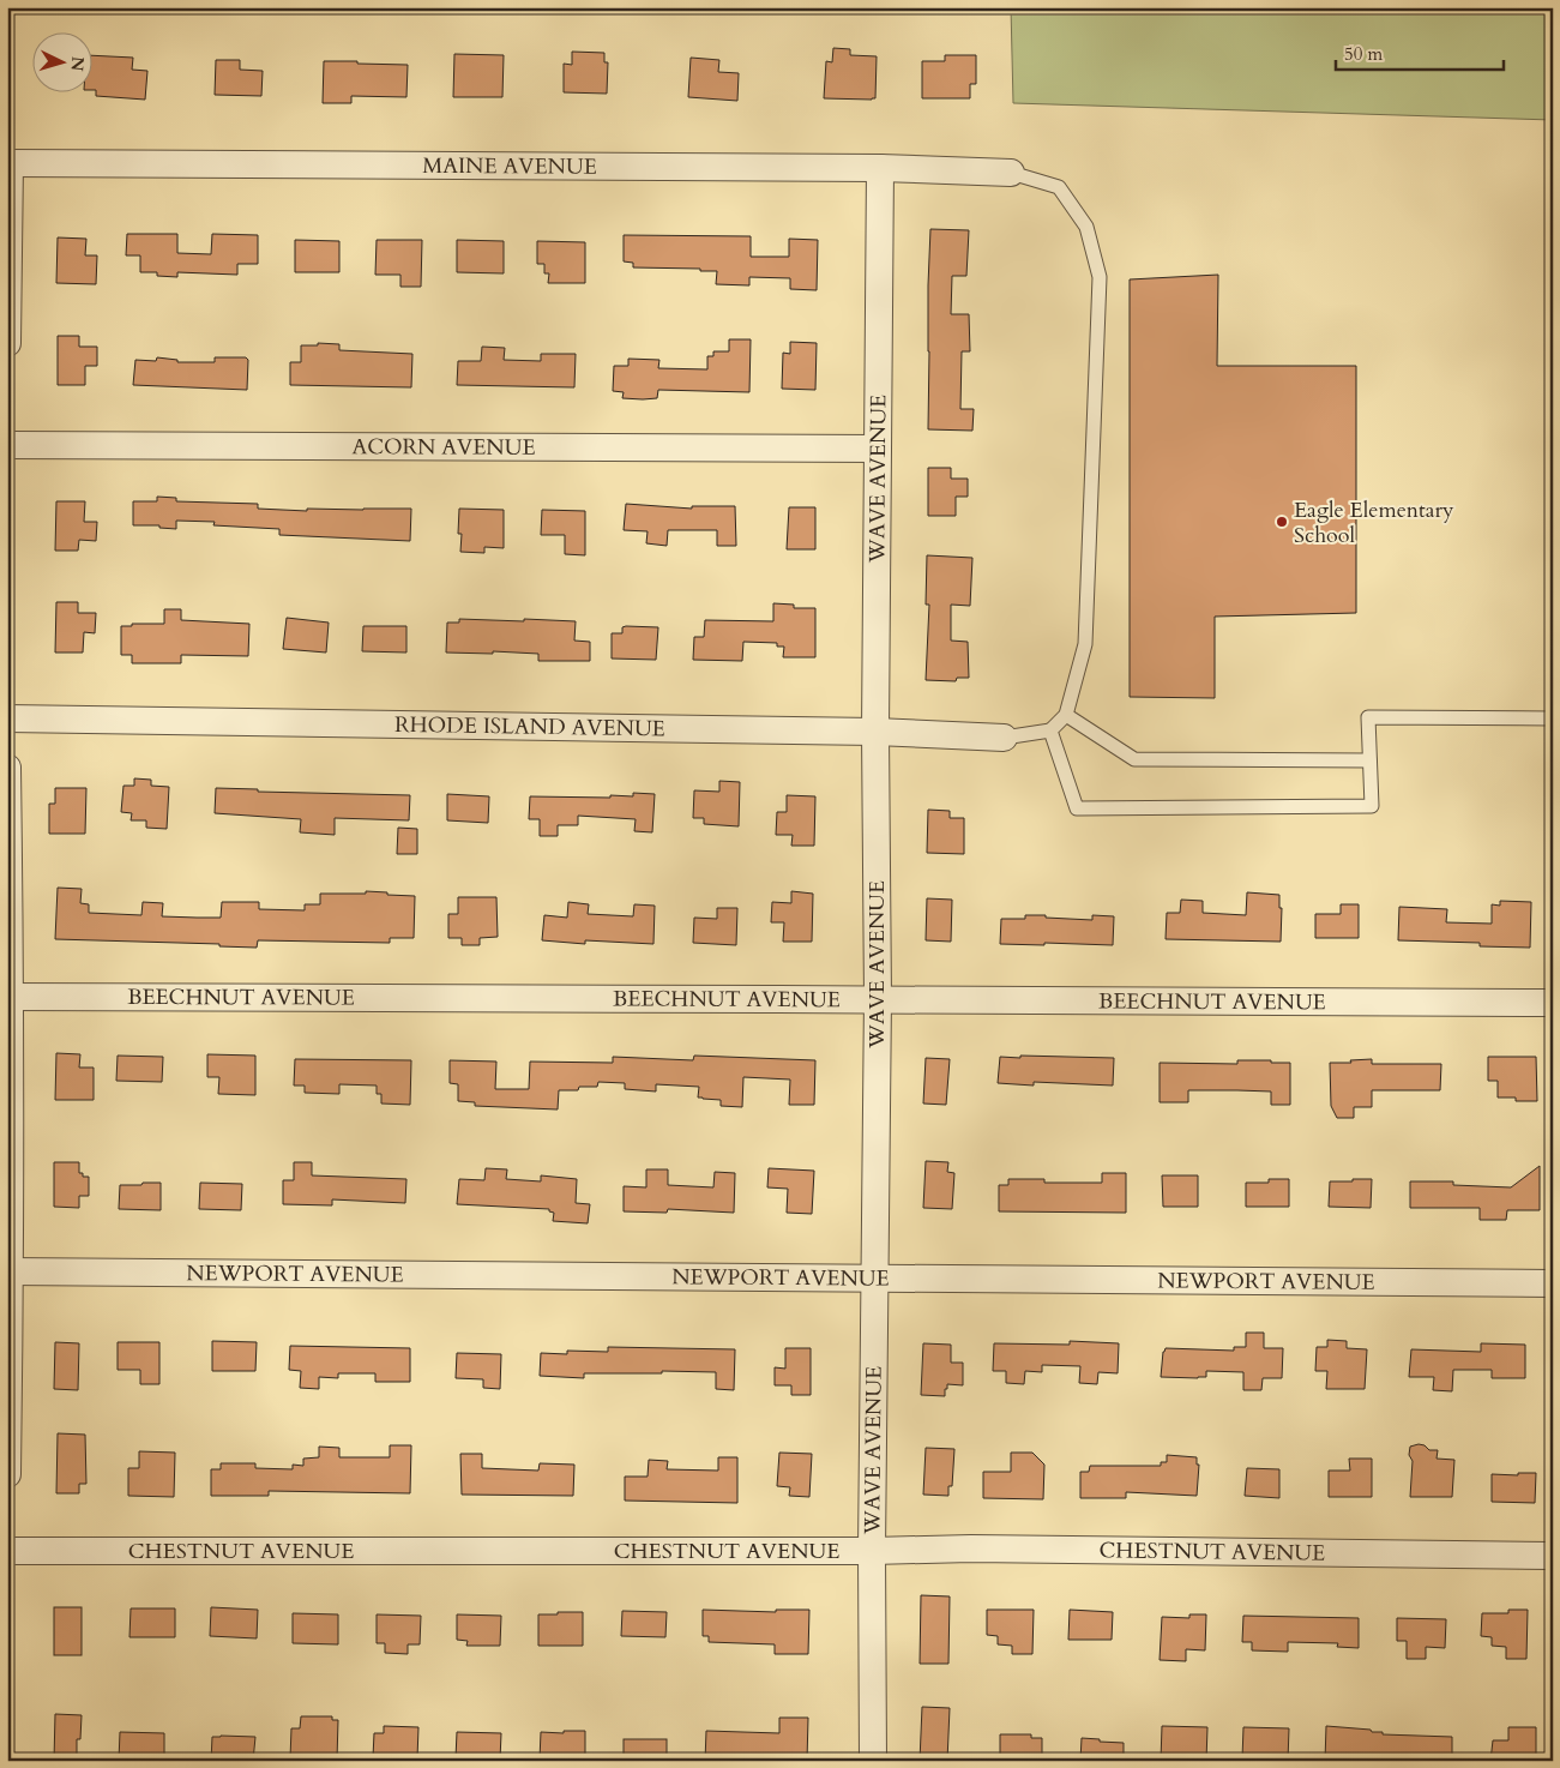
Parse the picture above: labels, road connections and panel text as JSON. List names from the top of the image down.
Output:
{
  "streets": {
    "street": [
      "MAINE AVENUE",
      "ACORN AVENUE",
      "WAVE AVENUE",
      "RHODE ISLAND AVENUE",
      "BEECHNUT AVENUE",
      "NEWPORT AVENUE",
      "CHESTNUT AVENUE"
    ]
  },
  "crossings": [
    ["MAINE AVENUE", "WAVE AVENUE"],
    ["ACORN AVENUE", "WAVE AVENUE"],
    ["WAVE AVENUE", "RHODE ISLAND AVENUE"],
    ["WAVE AVENUE", "BEECHNUT AVENUE"],
    ["WAVE AVENUE", "NEWPORT AVENUE"],
    ["WAVE AVENUE", "CHESTNUT AVENUE"]
  ],
  "places": ["Eagle Elementary School"],
  "scale_bar": "50 m",
  "north": "right"
}
